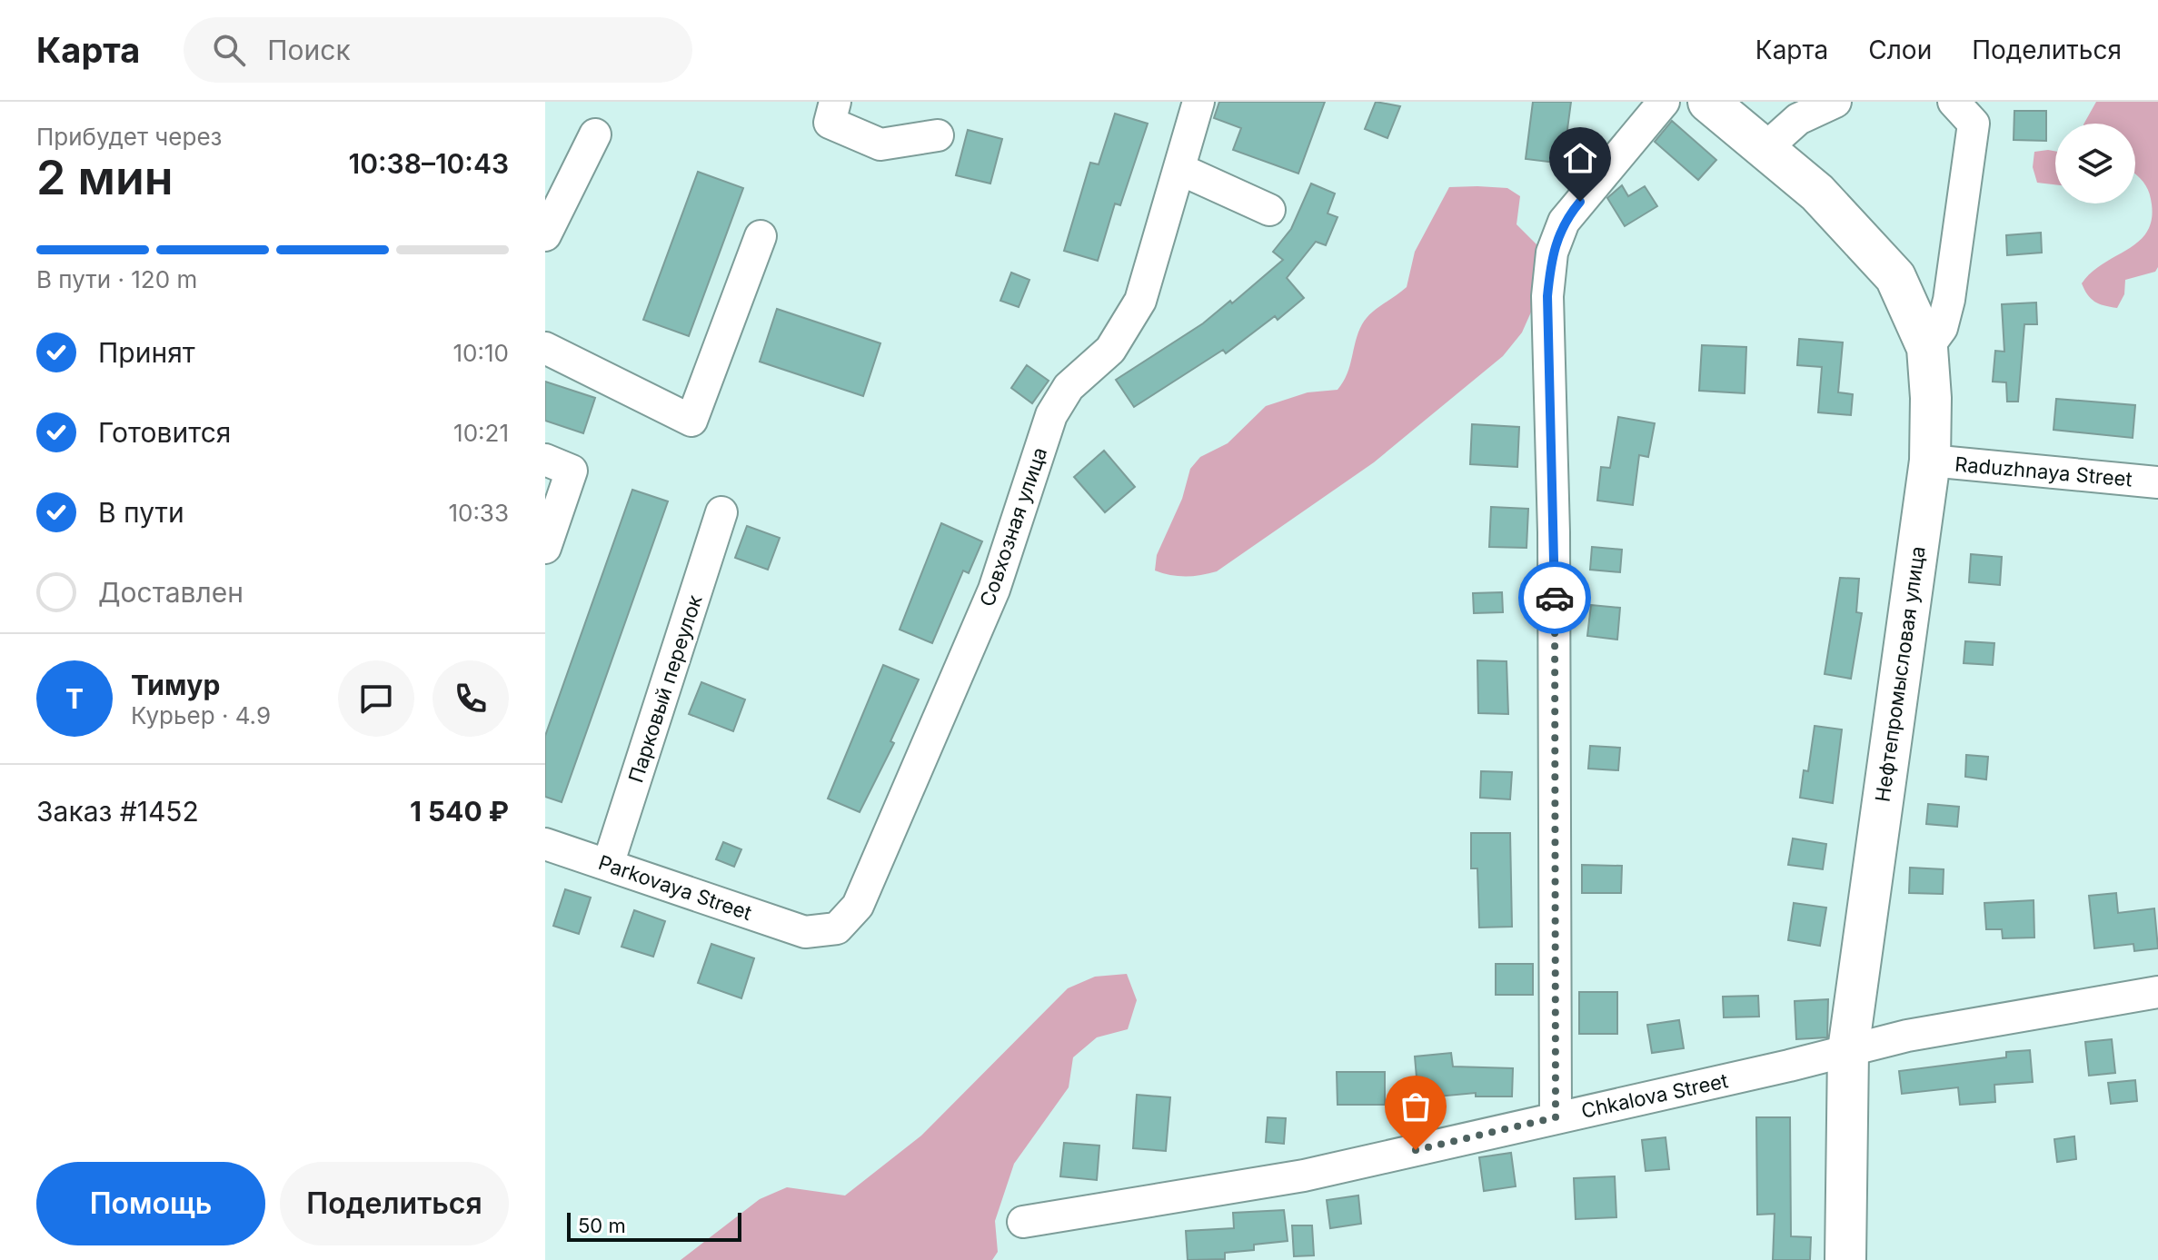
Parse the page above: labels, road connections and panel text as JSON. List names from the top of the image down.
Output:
{
  "streets": {
    "main road": ["Нефтепромысловая улица"],
    "street": [
      "Raduzhnaya Street",
      "Совхозная улица",
      "Парковый переулок",
      "Parkovaya Street",
      "Chkalova Street"
    ]
  },
  "crossings": [
    ["Raduzhnaya Street", "Нефтепромысловая улица"],
    ["Совхозная улица", "Parkovaya Street"],
    ["Нефтепромысловая улица", "Chkalova Street"],
    ["Парковый переулок", "Parkovaya Street"]
  ],
  "scale_bar": "50 m",
  "page": {
    "header": "Карта",
    "search": "Поиск",
    "nav": ["Карта", "Слои", "Поделиться"],
    "heading": ["2 мин", "Прибудет через", "10:38–10:43"],
    "panel": [
      "Тимур",
      "Курьер · 4.9",
      "Заказ #1452",
      "1 540 ₽"
    ],
    "bar": "В пути · 120 m",
    "list": [
      ["Принят", "10:10"],
      ["Готовится", "10:21"],
      ["В пути", "10:33"],
      "Доставлен"
    ],
    "round": "Т",
    "buttons": ["Помощь", "Поделиться"],
    "scale": "50 m"
  }
}
